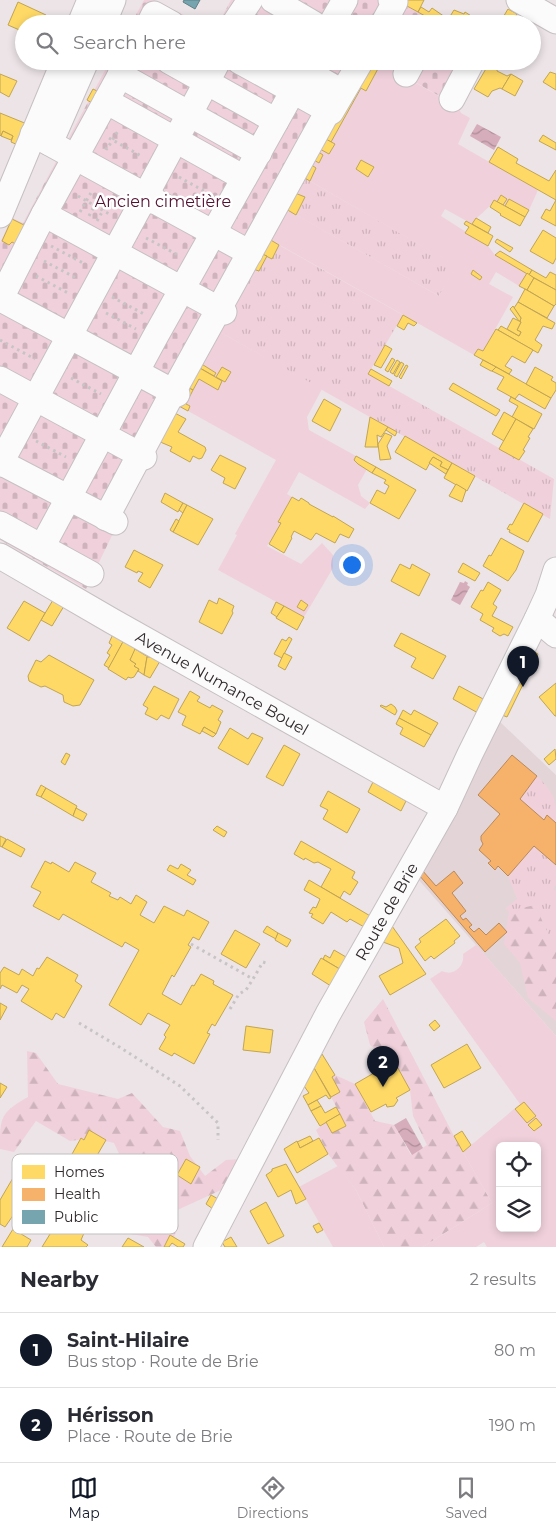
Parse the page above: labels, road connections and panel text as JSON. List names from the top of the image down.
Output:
{
  "streets": {
    "street": ["Avenue Numance Bouel", "Route de Brie"]
  },
  "crossings": [
    ["Avenue Numance Bouel", "Route de Brie"]
  ],
  "parks": ["Ancien cimetière"],
  "legend": ["Homes", "Health", "Public"],
  "page": {
    "search": "Search here",
    "pins": ["1", "2"],
    "heading": ["Nearby", "2 results"],
    "list": [
      {
        "mark": "1",
        "name": "Saint-Hilaire",
        "note": "Bus stop · Route de Brie",
        "value": "80 m"
      },
      {
        "mark": "2",
        "name": "Hérisson",
        "note": "Place · Route de Brie",
        "value": "190 m"
      }
    ],
    "nav": ["Map", "Directions", "Saved"]
  }
}
